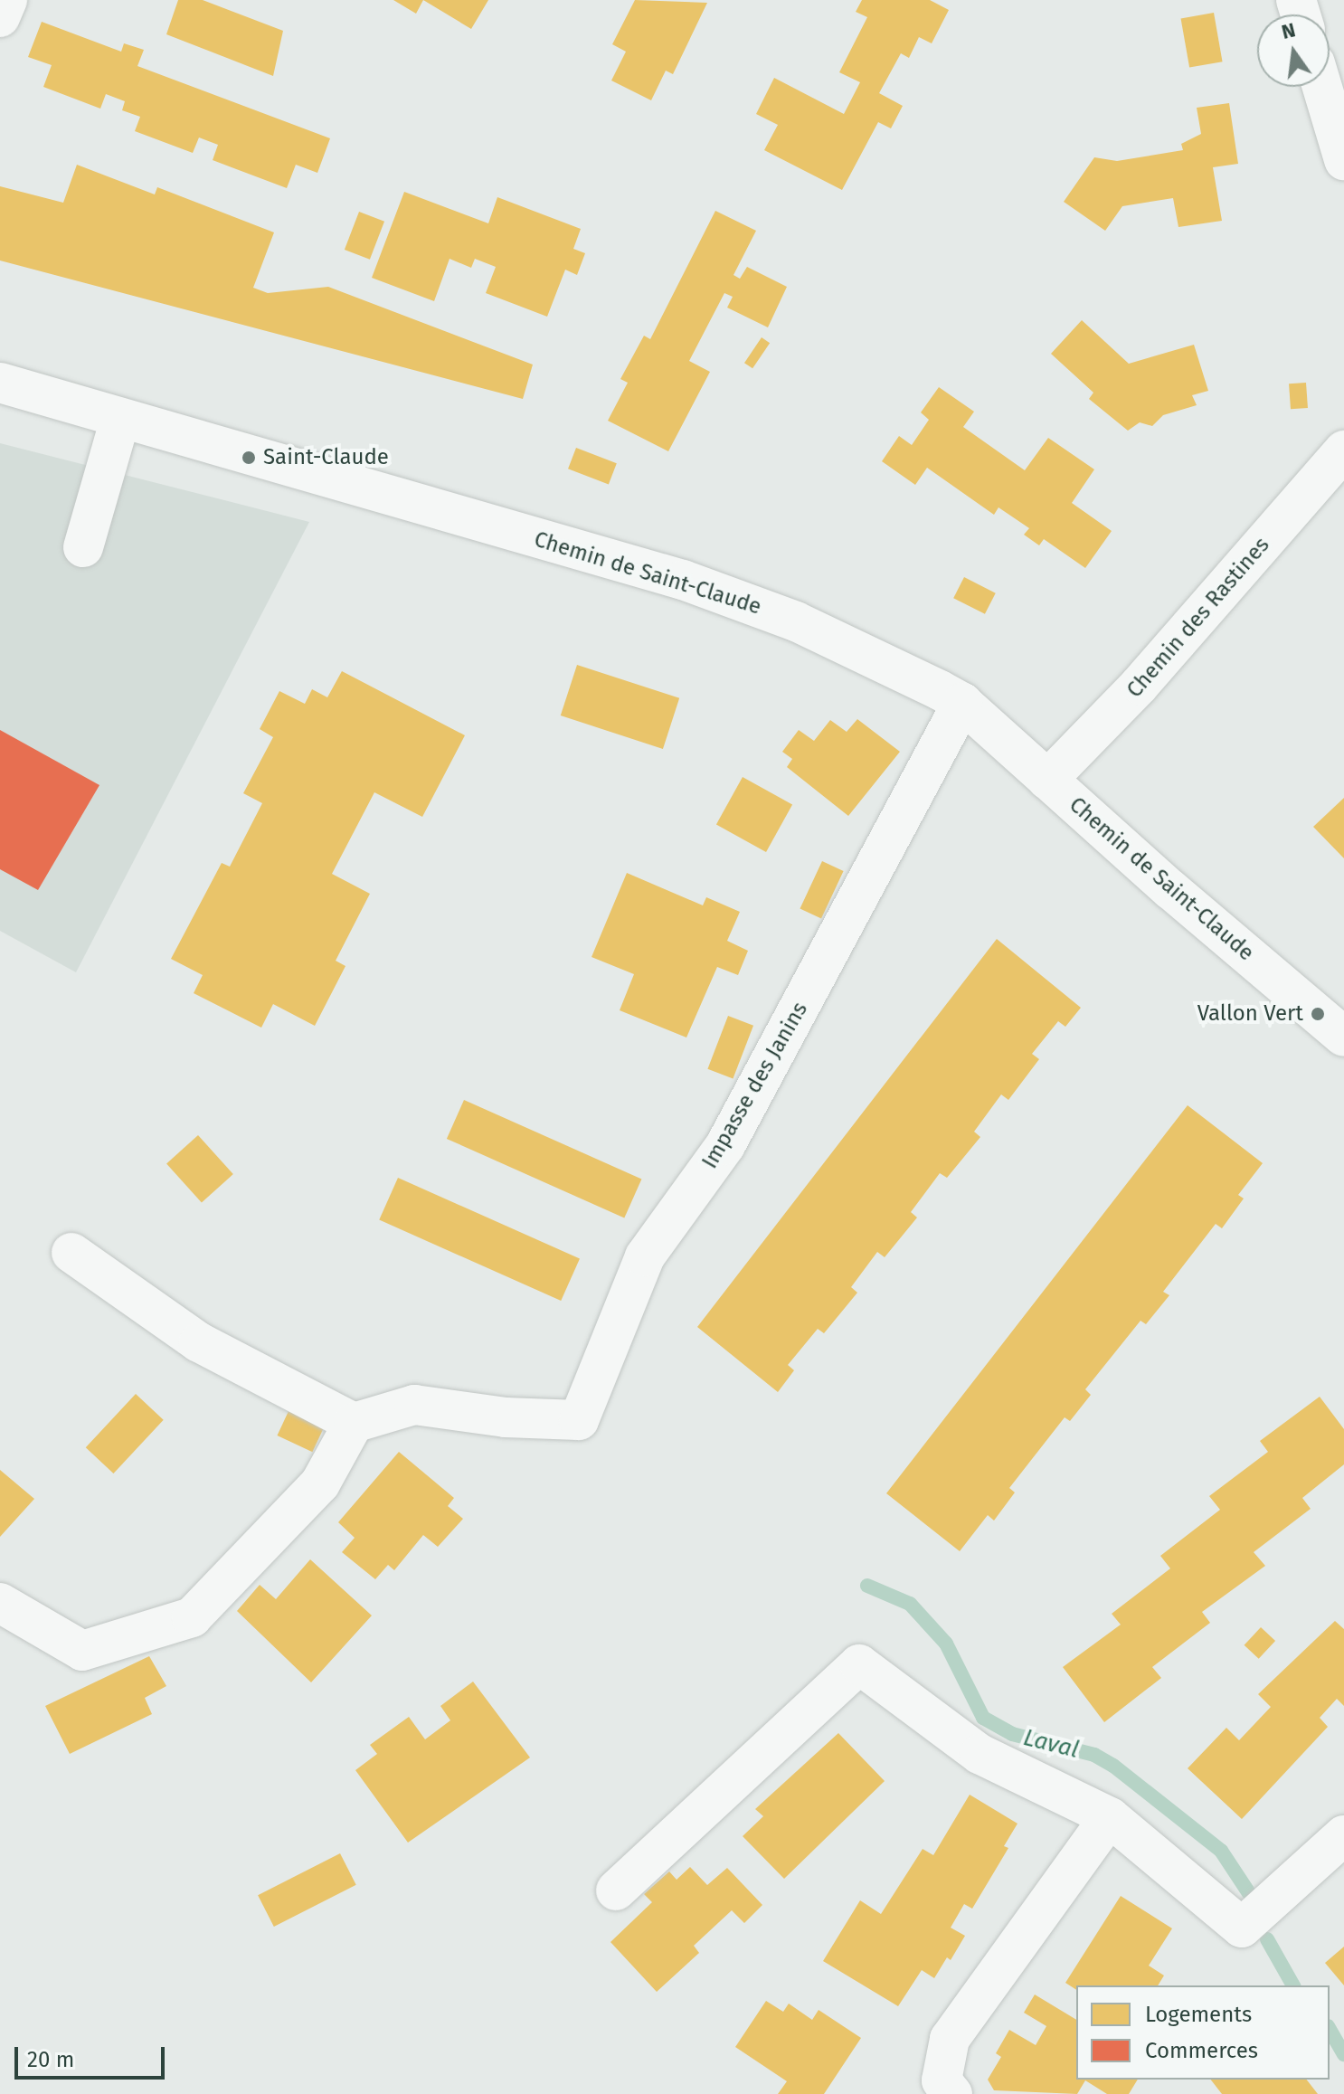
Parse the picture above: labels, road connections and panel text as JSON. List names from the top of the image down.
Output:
{
  "streets": {
    "street": ["Chemin de Saint-Claude", "Chemin des Rastines", "Impasse des Janins"]
  },
  "crossings": [
    ["Chemin de Saint-Claude", "Chemin des Rastines"],
    ["Chemin de Saint-Claude", "Impasse des Janins"]
  ],
  "water": ["Laval"],
  "places": ["Saint-Claude", "Vallon Vert"],
  "legend": ["Logements", "Commerces"],
  "scale_bar": "20 m",
  "north": "top"
}
